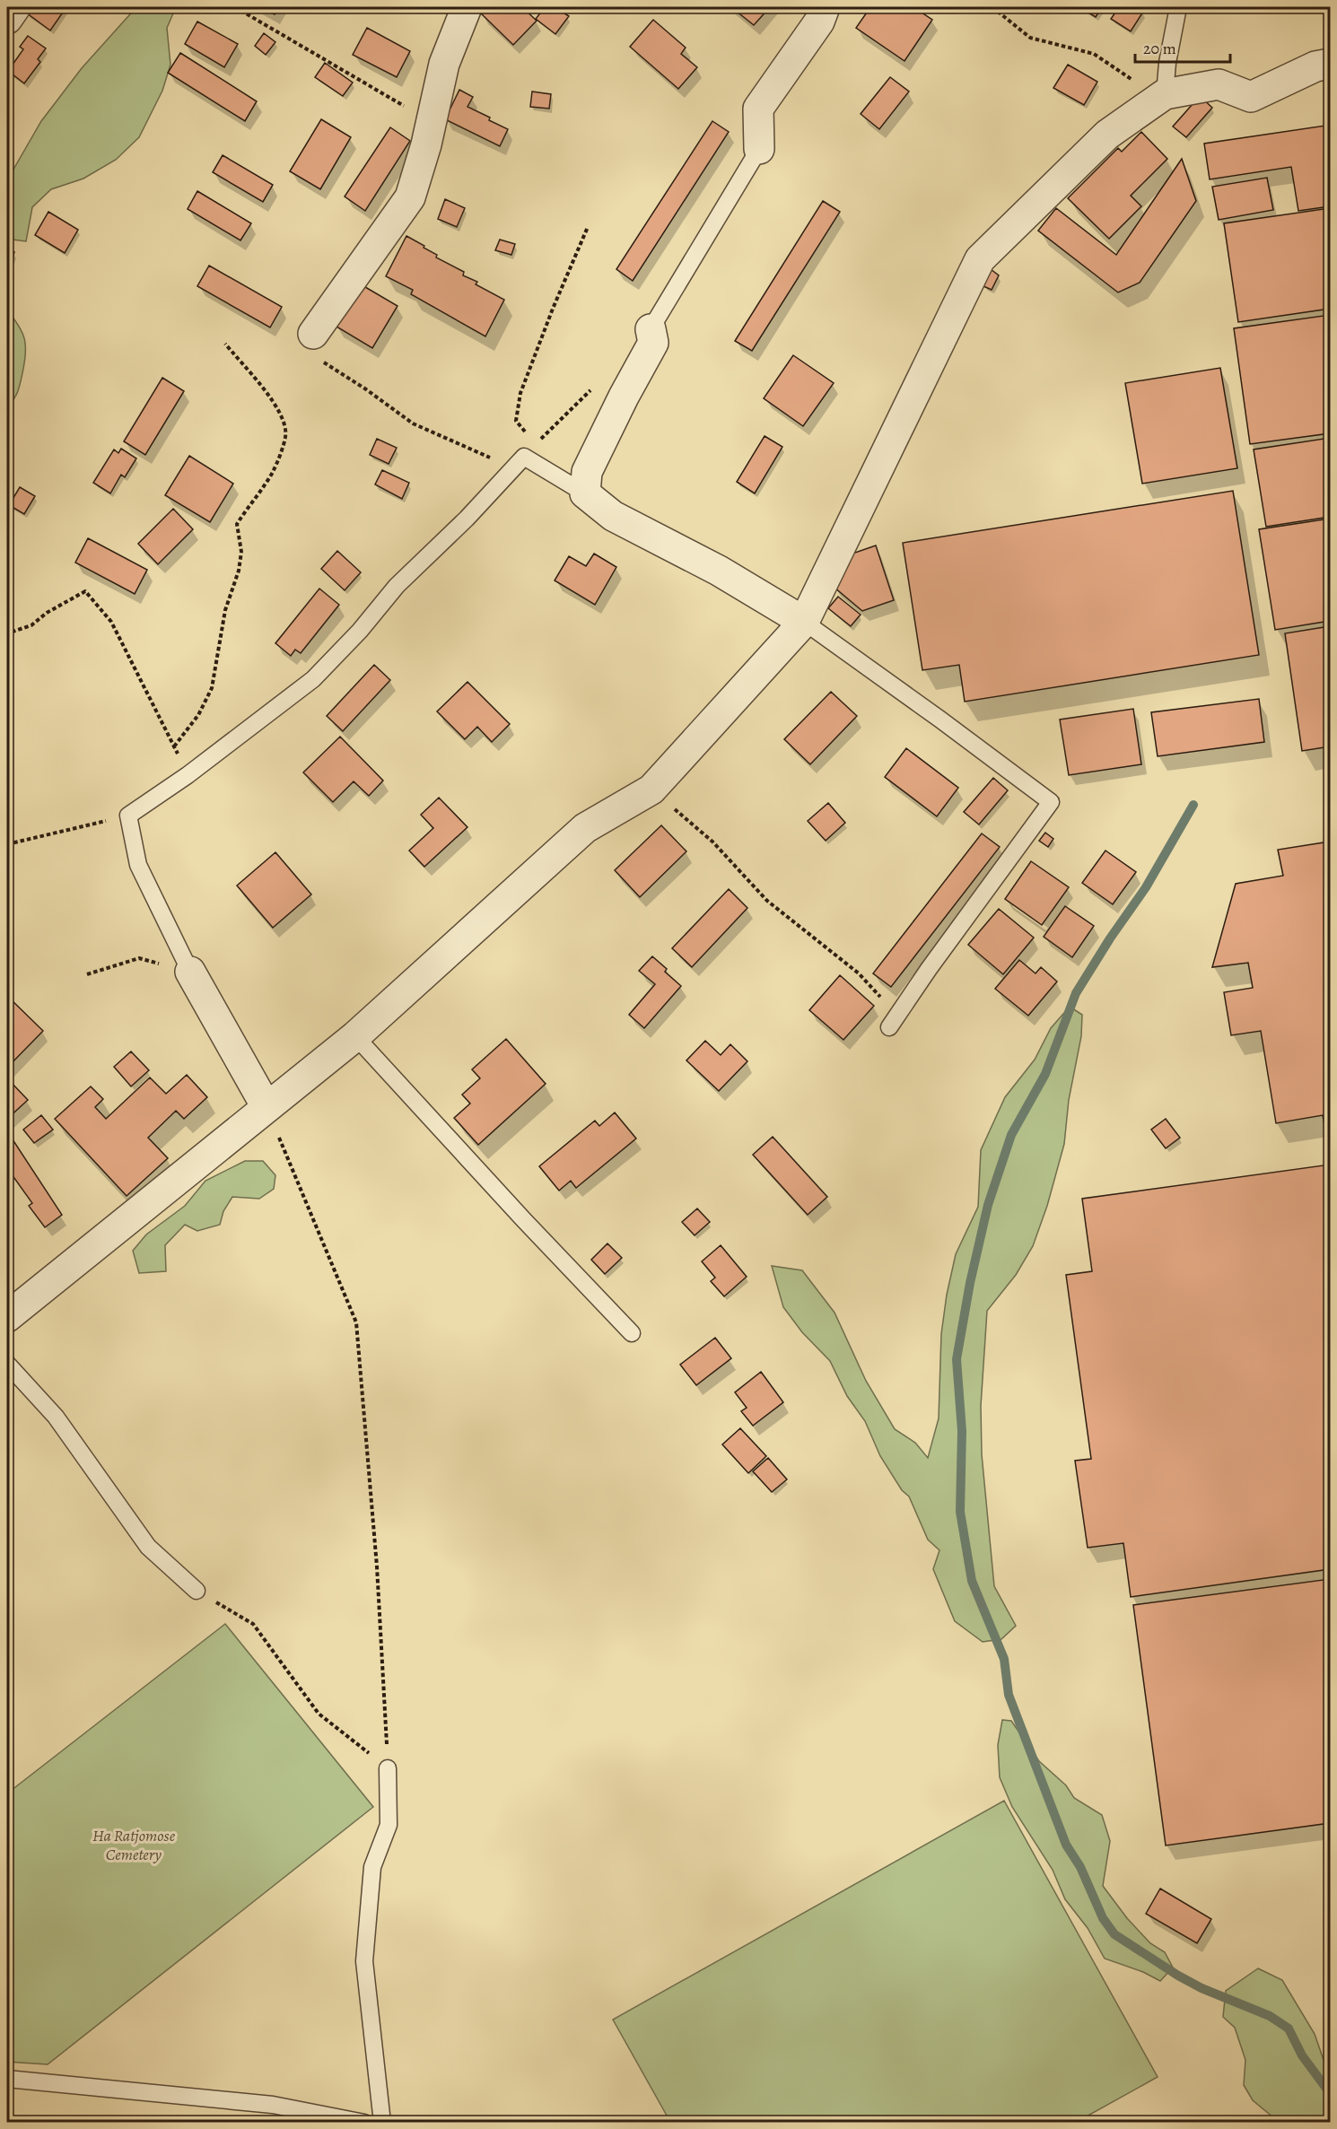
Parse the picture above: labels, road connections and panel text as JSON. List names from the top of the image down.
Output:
{
  "parks": ["Ha Ratjomose Cemetery"],
  "scale_bar": "20 m"
}
